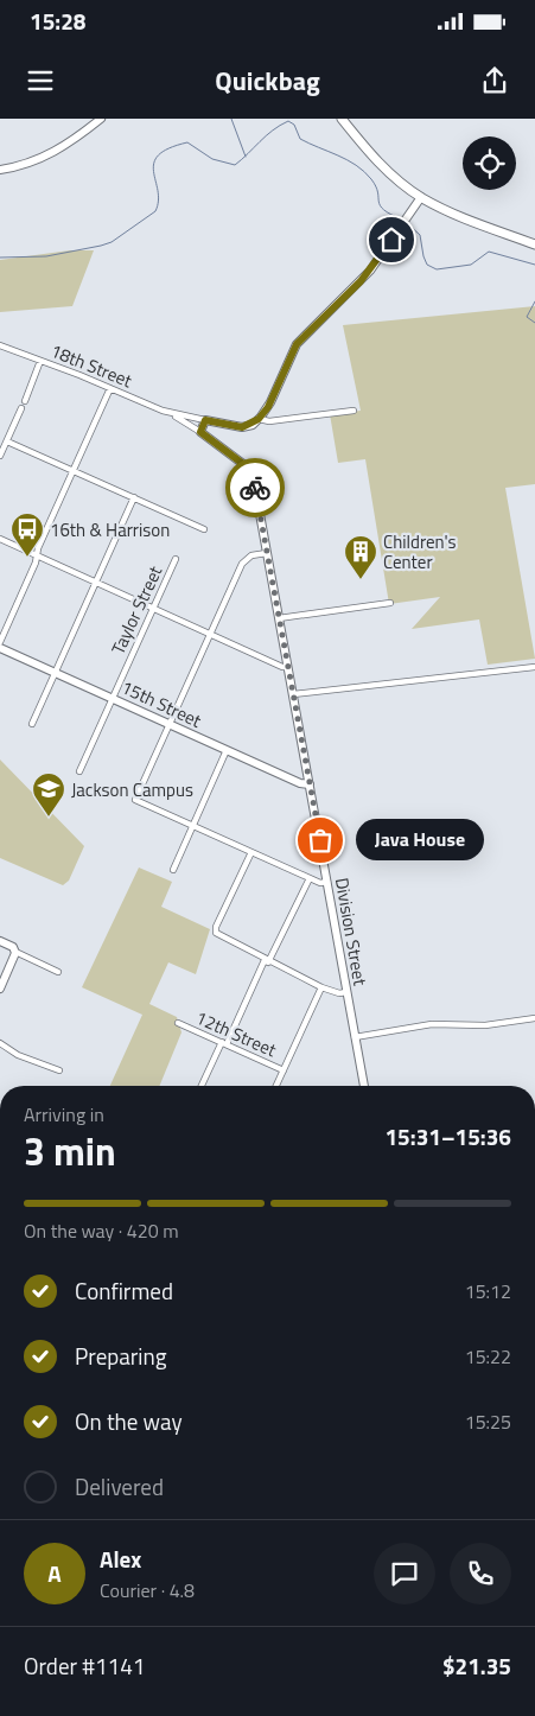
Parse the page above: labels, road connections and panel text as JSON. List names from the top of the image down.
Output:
{
  "streets": {
    "street": [
      "18th Street",
      "Taylor Street",
      "15th Street",
      "Division Street",
      "12th Street"
    ]
  },
  "crossings": [
    ["18th Street", "Division Street"],
    ["Taylor Street", "15th Street"],
    ["15th Street", "Division Street"]
  ],
  "places": {
    "bus stop": ["16th & Harrison"],
    "building": ["Children's Center"],
    "school or university": ["Jackson Campus"],
    "other": ["Java House"]
  },
  "page": {
    "status": "15:28",
    "header": "Quickbag",
    "bubble": "Java House",
    "heading": ["3 min", "Arriving in", "15:31–15:36"],
    "panel": [
      "Alex",
      "Courier · 4.8",
      "Order #1141",
      "$21.35"
    ],
    "bar": "On the way · 420 m",
    "list": [
      ["Confirmed", "15:12"],
      ["Preparing", "15:22"],
      ["On the way", "15:25"],
      "Delivered"
    ],
    "round": "A"
  }
}
